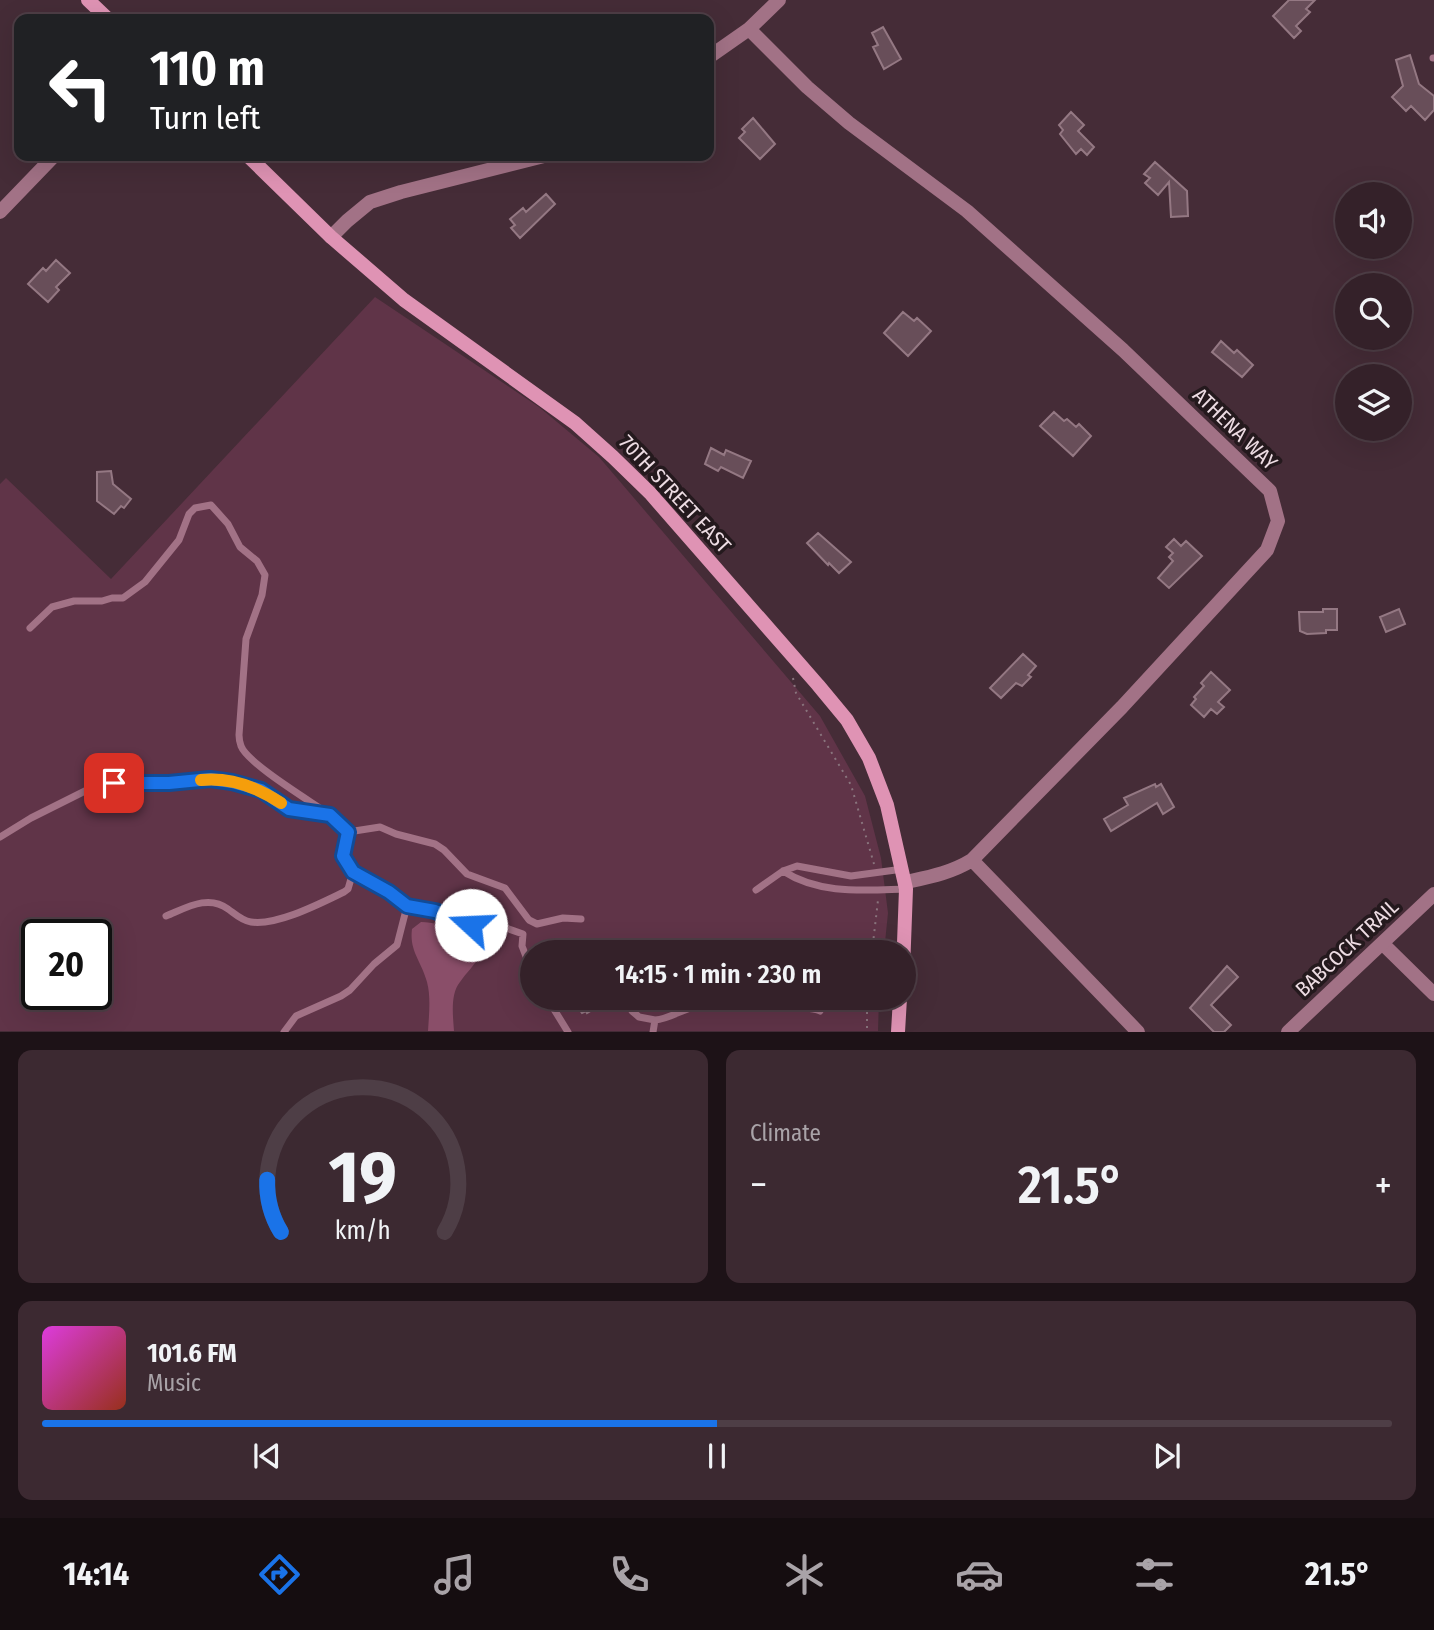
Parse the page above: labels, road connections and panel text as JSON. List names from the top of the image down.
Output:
{
  "streets": {
    "main road": ["70TH STREET EAST"],
    "street": ["ATHENA WAY", "BABCOCK TRAIL"]
  },
  "crossings": [
    ["ATHENA WAY", "70TH STREET EAST"]
  ],
  "page": {
    "turn": ["110 m", "Turn left"],
    "limit": "20",
    "trip": "14:15 · 1 min · 230 m",
    "tile": "Climate",
    "heat": ["−", "21.5°", "+"],
    "song": ["101.6 FM", "Music"],
    "tabs": ["14:14", "21.5°"],
    "gauge": ["19", "km/h"]
  }
}
